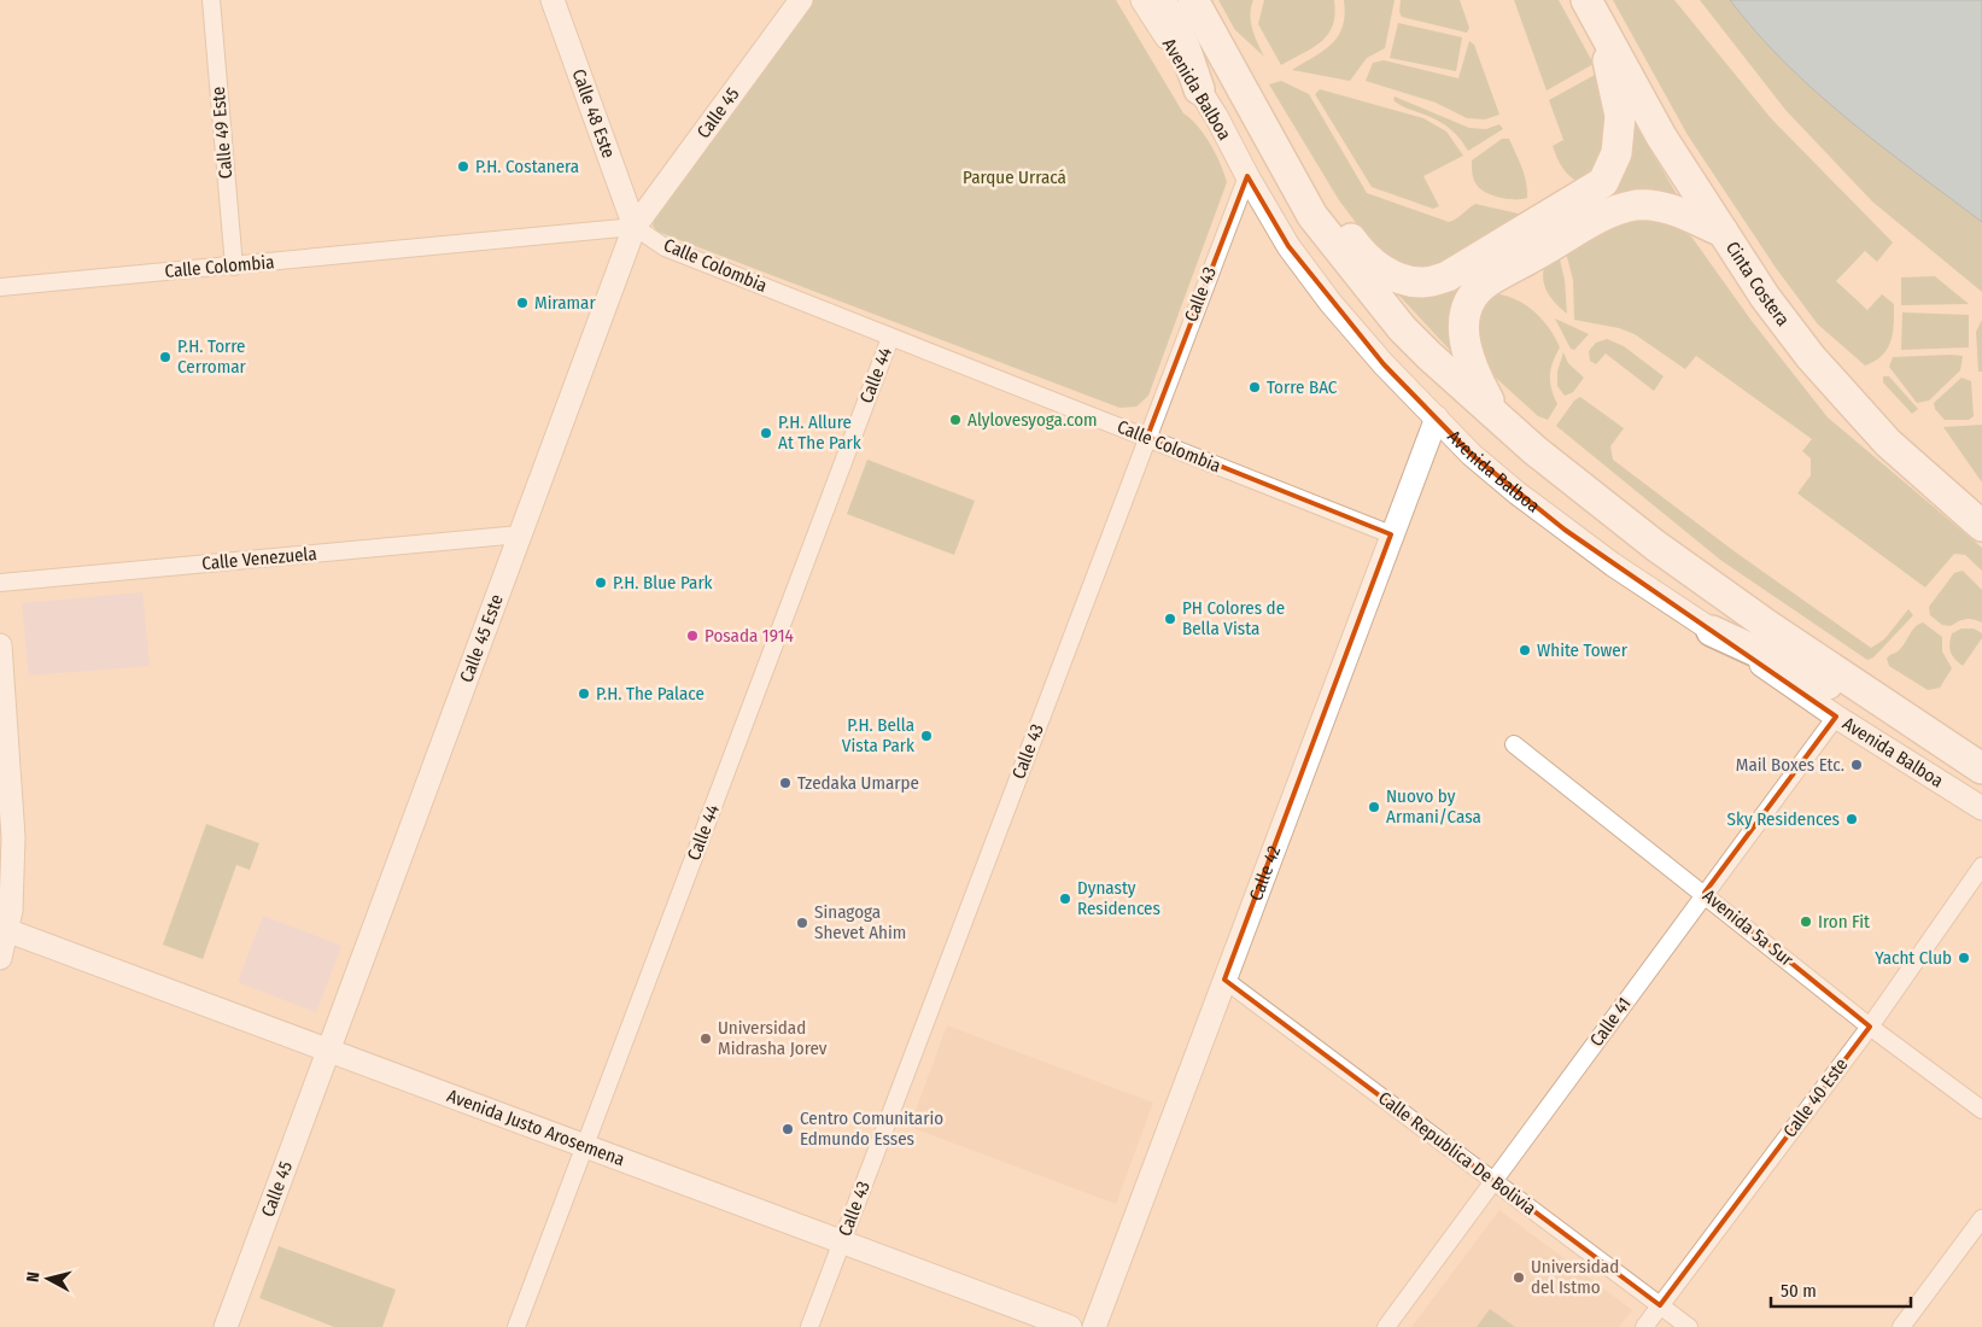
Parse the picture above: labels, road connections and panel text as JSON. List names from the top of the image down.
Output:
{
  "streets": {
    "highway": ["Avenida Balboa", "Cinta Costera"],
    "main road": [
      "Calle 48 Este",
      "Calle 45",
      "Calle 45 Este",
      "Calle 42",
      "Avenida Justo Arosemena"
    ],
    "street": [
      "Calle 49 Este",
      "Calle Colombia",
      "Calle 43",
      "Calle 44",
      "Calle Venezuela",
      "Avenida 5a Sur",
      "Calle 41",
      "Calle 40 Este",
      "Calle Republica De Bolivia"
    ]
  },
  "crossings": [
    ["Avenida Balboa", "Calle 43"],
    ["Avenida Balboa", "Calle 42"],
    ["Avenida Balboa", "Calle 41"],
    ["Calle 48 Este", "Calle 45"],
    ["Calle 48 Este", "Calle Colombia"],
    ["Calle 48 Este", "Calle 45 Este"],
    ["Calle 45", "Calle Colombia"],
    ["Calle 45", "Calle 45 Este"],
    ["Calle 45", "Avenida Justo Arosemena"],
    ["Calle 49 Este", "Calle Colombia"],
    ["Calle Colombia", "Calle 43"],
    ["Calle Colombia", "Calle 44"],
    ["Calle Colombia", "Calle 45 Este"],
    ["Calle Colombia", "Calle 42"],
    ["Calle 43", "Avenida Justo Arosemena"],
    ["Calle 44", "Avenida Justo Arosemena"],
    ["Calle Venezuela", "Calle 45 Este"],
    ["Calle 45 Este", "Avenida Justo Arosemena"],
    ["Calle 42", "Calle Republica De Bolivia"],
    ["Avenida 5a Sur", "Calle 41"],
    ["Avenida 5a Sur", "Calle 40 Este"],
    ["Calle 41", "Calle Republica De Bolivia"],
    ["Calle 40 Este", "Calle Republica De Bolivia"]
  ],
  "parks": ["Parque Urracá"],
  "places": [
    "P.H. Costanera",
    "Miramar",
    "P.H. Torre Cerromar",
    "Torre BAC",
    "Alylovesyoga.com",
    "P.H. Allure At The Park",
    "P.H. Blue Park",
    "PH Colores de Bella Vista",
    "Posada 1914",
    "White Tower",
    "P.H. The Palace",
    "P.H. Bella Vista Park",
    "Mail Boxes Etc.",
    "Tzedaka Umarpe",
    "Nuovo by Armani/Casa",
    "Sky Residences",
    "Dynasty Residences",
    "Iron Fit",
    "Sinagoga Shevet Ahim",
    "Yacht Club",
    "Universidad Midrasha Jorev",
    "Centro Comunitario Edmundo Esses",
    "Universidad del Istmo"
  ],
  "scale_bar": "50 m",
  "north": "left"
}
